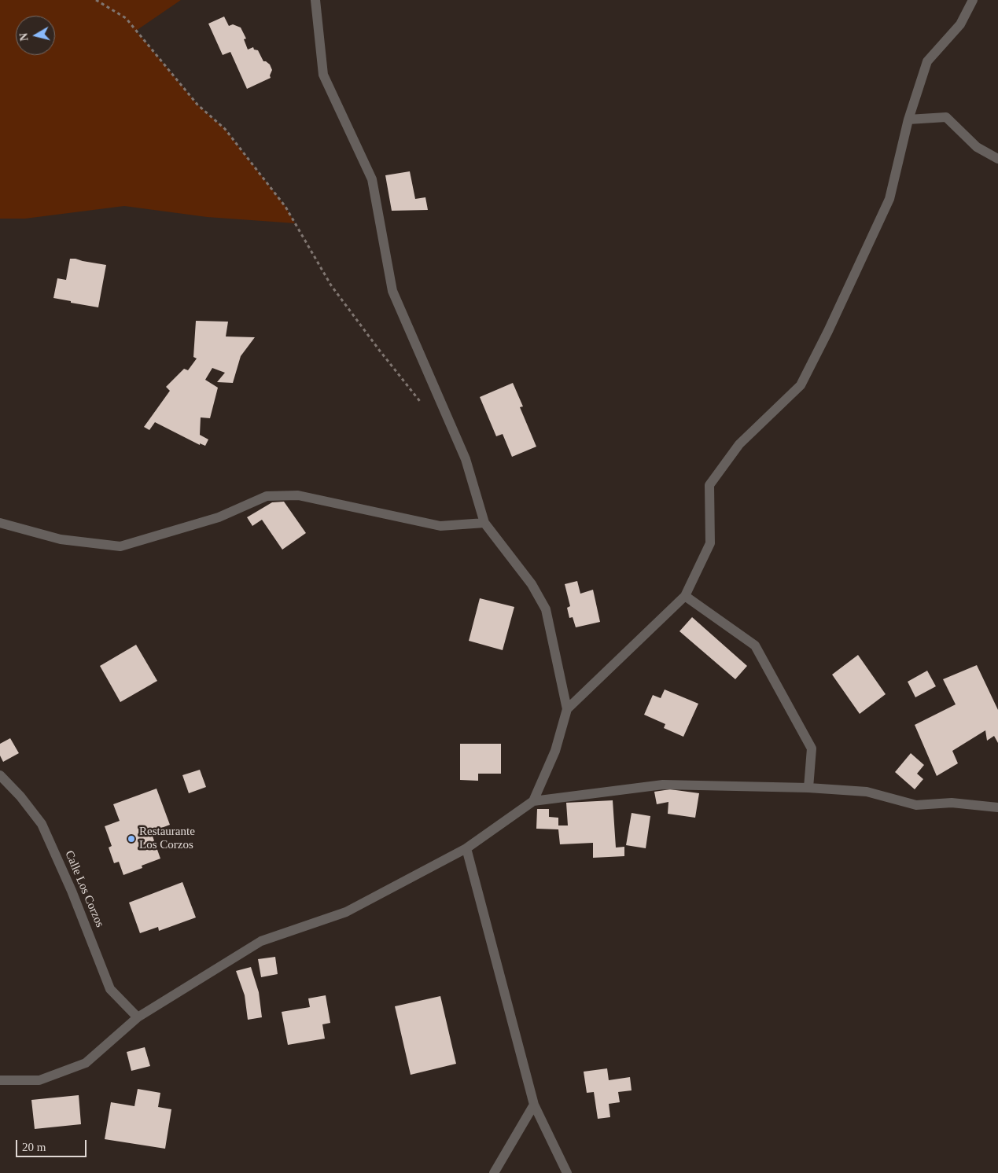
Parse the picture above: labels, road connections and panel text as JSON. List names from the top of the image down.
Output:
{
  "streets": {
    "street": ["Calle Los Corzos"]
  },
  "places": ["Restaurante Los Corzos"],
  "scale_bar": "20 m",
  "north": "left"
}
